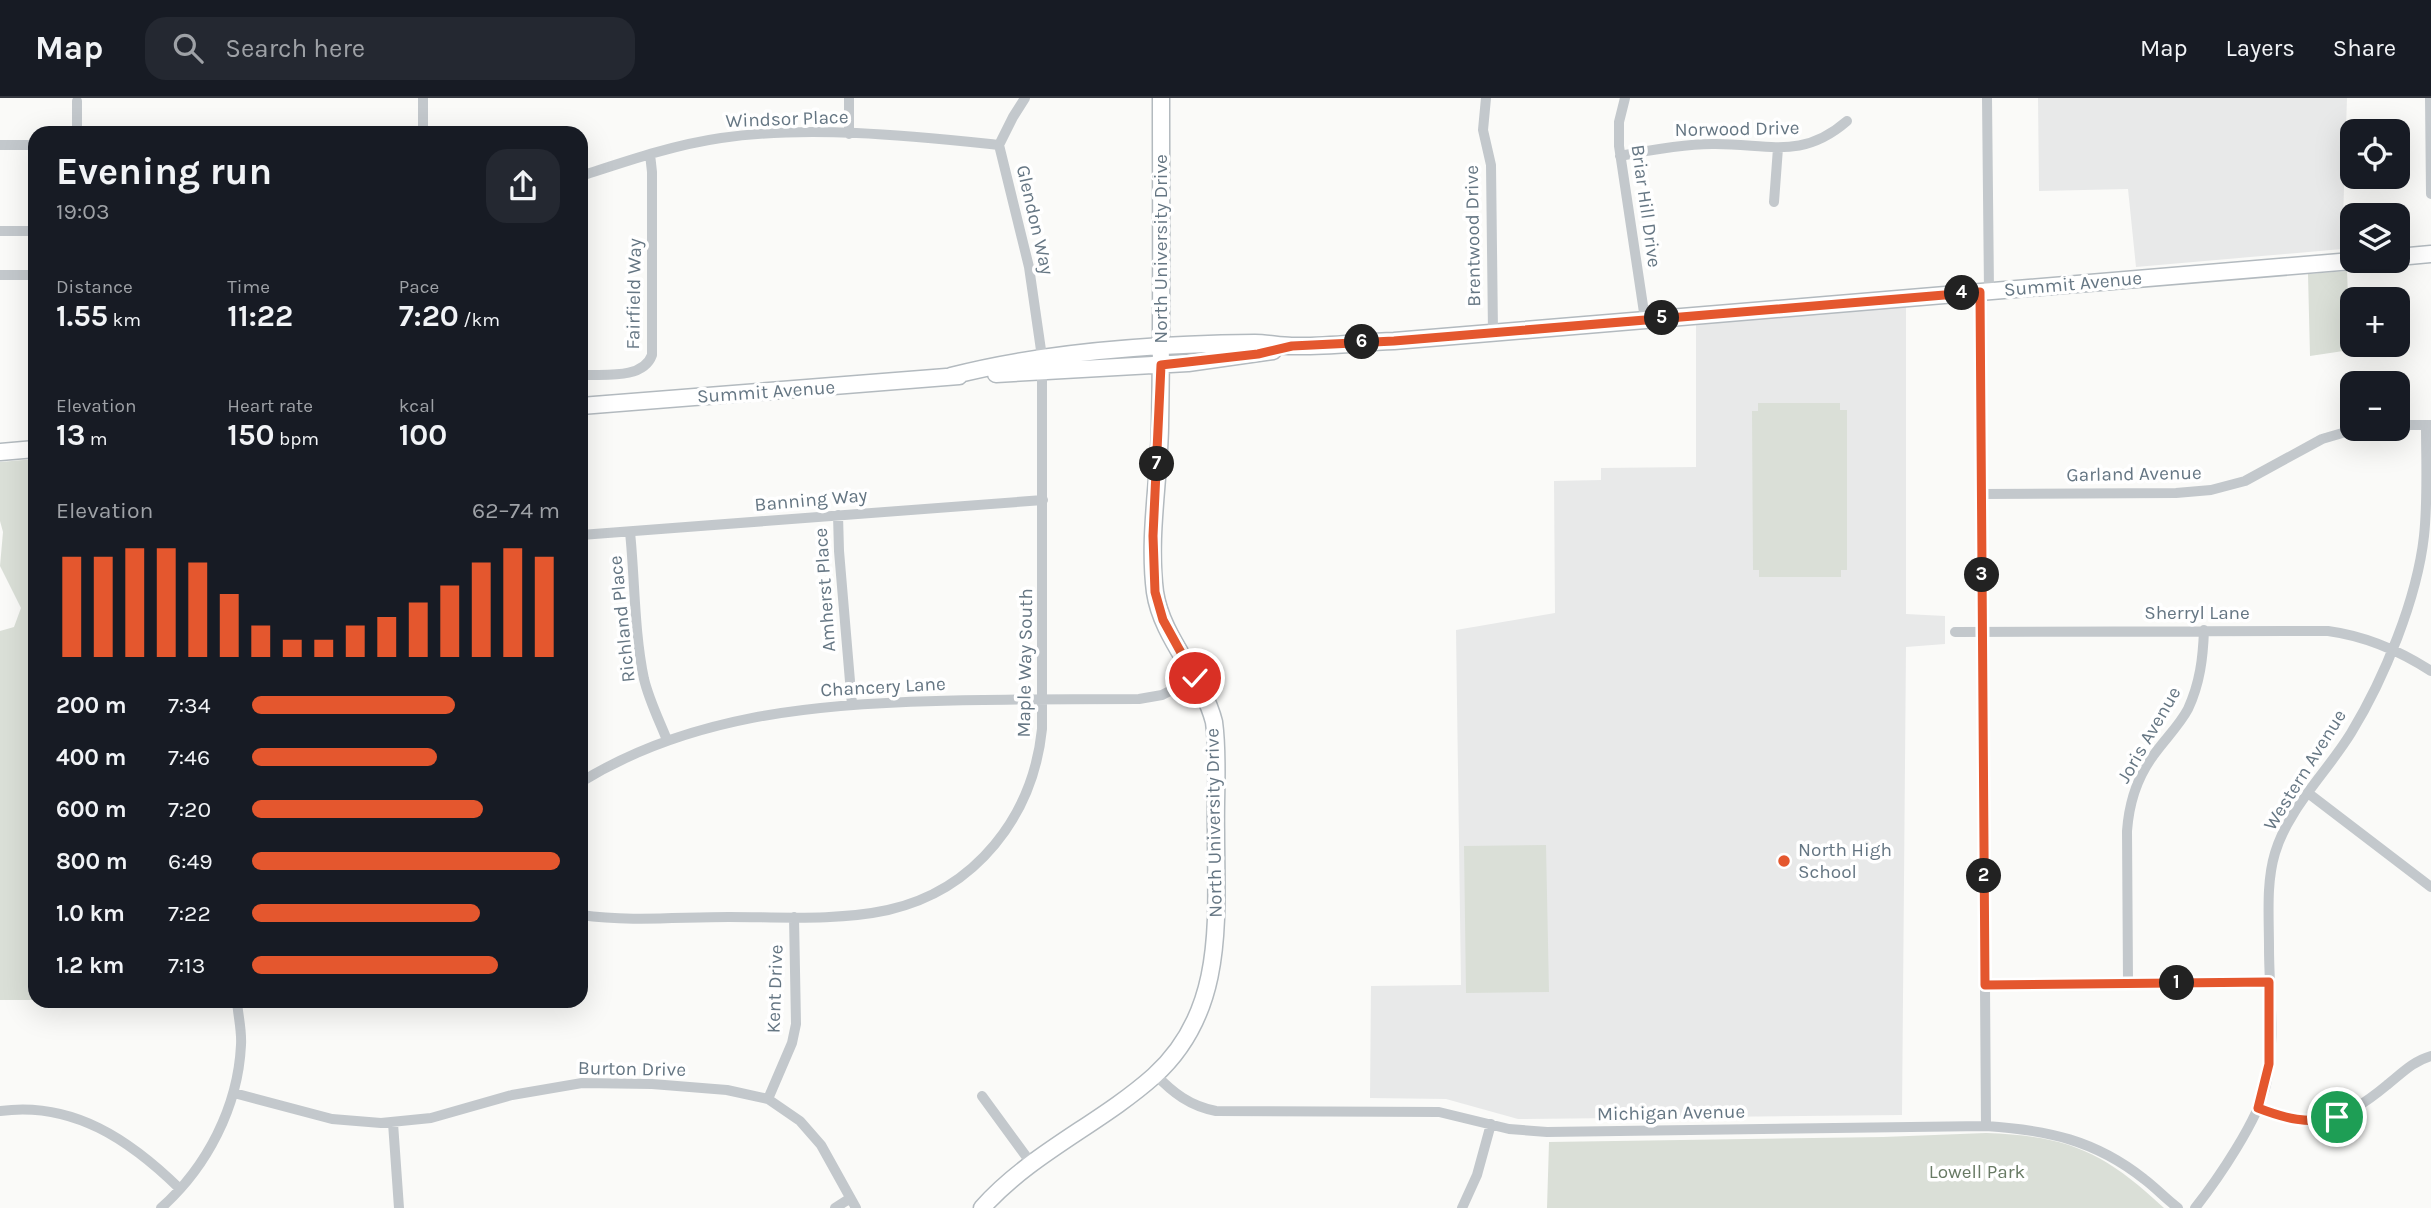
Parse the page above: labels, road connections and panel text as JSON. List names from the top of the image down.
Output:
{
  "streets": {
    "main road": ["North University Drive", "Summit Avenue"],
    "street": [
      "Windsor Place",
      "Norwood Drive",
      "Briar Hill Drive",
      "Glendon Way",
      "Brentwood Drive",
      "Fairfield Way",
      "Garland Avenue",
      "Banning Way",
      "Amherst Place",
      "Sherryl Lane",
      "Richland Place",
      "Maple Way South",
      "Chancery Lane",
      "Joris Avenue",
      "Western Avenue",
      "Kent Drive",
      "Burton Drive",
      "Michigan Avenue"
    ]
  },
  "crossings": [
    ["Windsor Place", "Glendon Way"],
    ["Windsor Place", "Fairfield Way"],
    ["Norwood Drive", "Briar Hill Drive"],
    ["Briar Hill Drive", "Summit Avenue"],
    ["Glendon Way", "Summit Avenue"],
    ["Glendon Way", "Maple Way South"],
    ["Brentwood Drive", "Summit Avenue"],
    ["North University Drive", "Summit Avenue"],
    ["North University Drive", "Chancery Lane"],
    ["North University Drive", "Michigan Avenue"],
    ["Summit Avenue", "Maple Way South"],
    ["Banning Way", "Amherst Place"],
    ["Banning Way", "Richland Place"],
    ["Banning Way", "Maple Way South"],
    ["Amherst Place", "Chancery Lane"],
    ["Sherryl Lane", "Joris Avenue"],
    ["Sherryl Lane", "Western Avenue"],
    ["Richland Place", "Chancery Lane"],
    ["Maple Way South", "Chancery Lane"],
    ["Maple Way South", "Kent Drive"],
    ["Kent Drive", "Burton Drive"]
  ],
  "parks": ["Lowell Park"],
  "places": ["North High School"],
  "page": {
    "header": "Map",
    "search": "Search here",
    "nav": ["Map", "Layers", "Share"],
    "map_buttons": ["+", "−"],
    "heading": ["Evening run", "19:03"],
    "stats": [
      ["Distance", "1.55 km"],
      ["Time", "11:22"],
      ["Pace", "7:20 /km"],
      ["Elevation", "13 m"],
      ["Heart rate", "150 bpm"],
      ["kcal", "100"]
    ],
    "pins": [
      "4",
      "5",
      "6",
      "7",
      "3",
      "2",
      "1"
    ],
    "chart": ["Elevation", "62–74 m"],
    "list": [
      {
        "name": "200 m",
        "note": "7:34"
      },
      {
        "name": "400 m",
        "note": "7:46"
      },
      {
        "name": "600 m",
        "note": "7:20"
      },
      {
        "name": "800 m",
        "note": "6:49"
      },
      {
        "name": "1.0 km",
        "note": "7:22"
      },
      {
        "name": "1.2 km",
        "note": "7:13"
      }
    ]
  }
}
